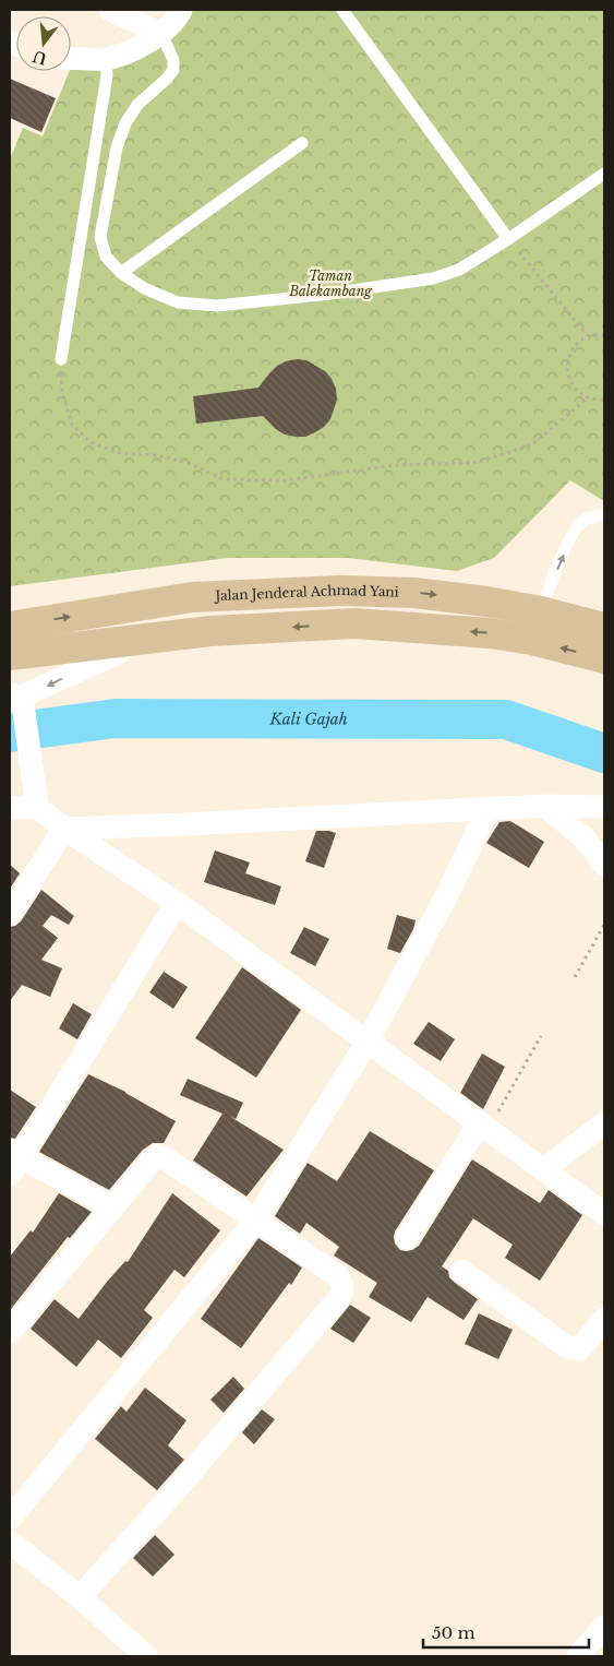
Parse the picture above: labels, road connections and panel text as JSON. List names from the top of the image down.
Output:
{
  "streets": {
    "main road": ["Jalan Jenderal Achmad Yani"]
  },
  "water": ["Kali Gajah"],
  "parks": ["Taman Balekambang"],
  "scale_bar": "50 m",
  "north": "bottom"
}
